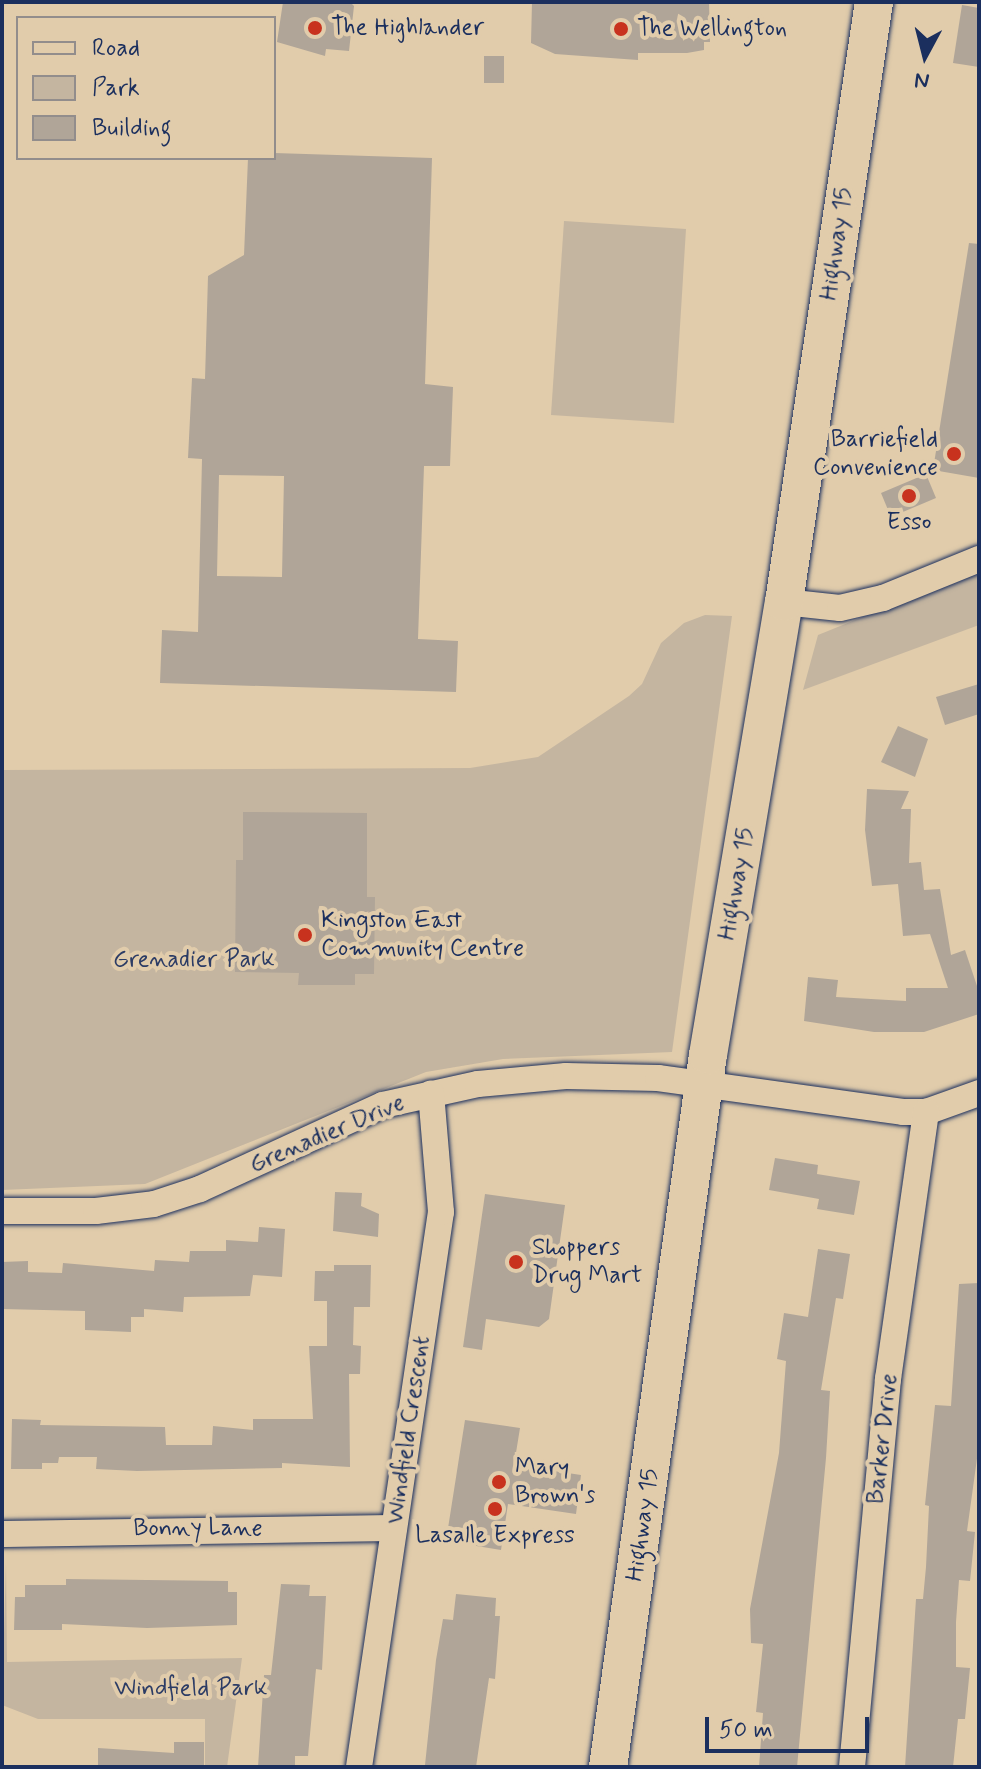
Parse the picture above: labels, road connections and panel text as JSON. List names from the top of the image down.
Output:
{
  "streets": {
    "main road": ["Highway 15"],
    "street": [
      "Grenadier Drive",
      "Windfield Crescent",
      "Barker Drive",
      "Bonny Lane"
    ]
  },
  "crossings": [
    ["Highway 15", "Grenadier Drive"],
    ["Grenadier Drive", "Windfield Crescent"],
    ["Grenadier Drive", "Barker Drive"],
    ["Windfield Crescent", "Bonny Lane"]
  ],
  "parks": ["Grenadier Park", "Windfield Park"],
  "places": [
    "The Highlander",
    "The Wellington",
    "Barriefield Convenience",
    "Esso",
    "Kingston East Community Centre",
    "Shoppers Drug Mart",
    "Mary Brown's",
    "Lasalle Express"
  ],
  "legend": ["Road", "Park", "Building"],
  "scale_bar": "50 m",
  "north": "bottom"
}
